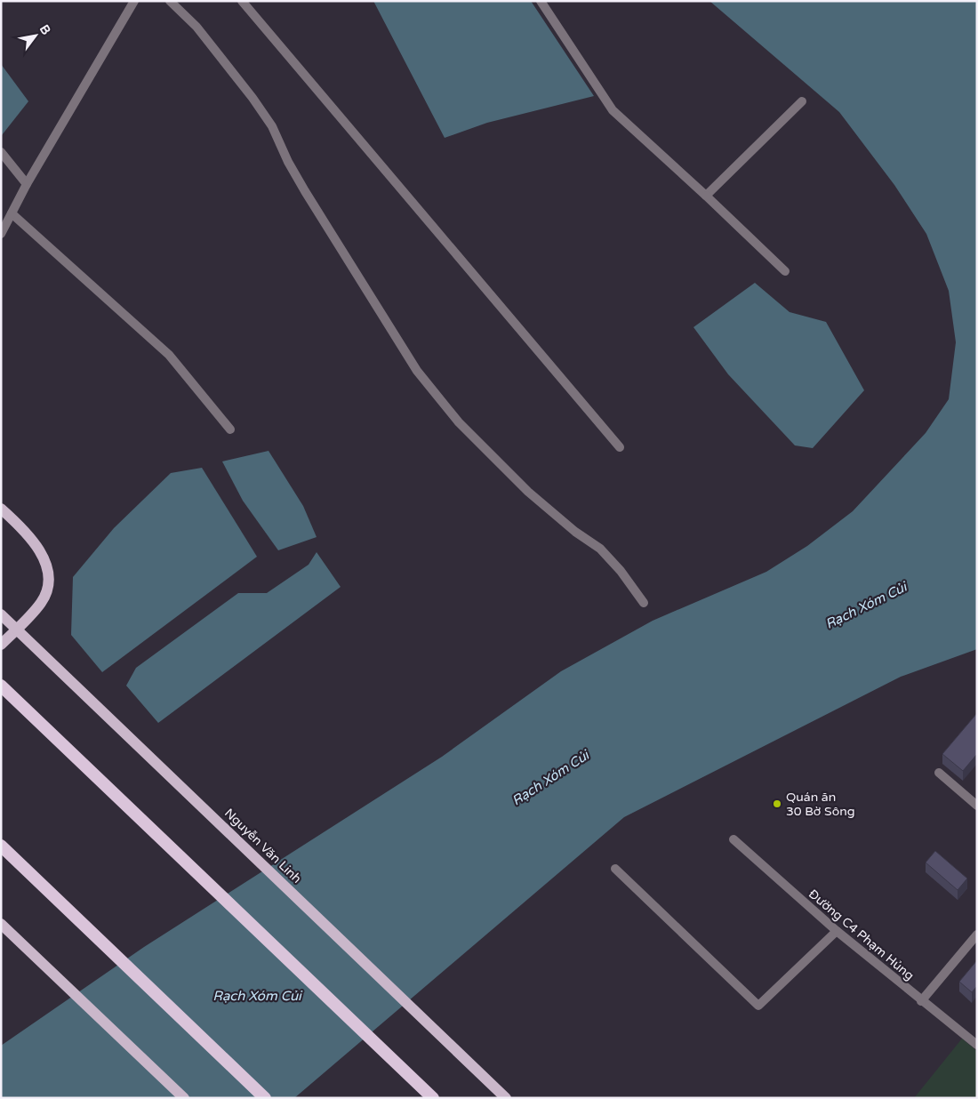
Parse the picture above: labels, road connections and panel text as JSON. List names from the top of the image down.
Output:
{
  "streets": {
    "main road": ["Nguyễn Văn Linh"],
    "street": ["Đường C4 Phạm Hủng"]
  },
  "water": ["Rạch Xóm Củi"],
  "places": ["Quán ăn 30 Bờ Sông"],
  "north": "top right"
}
